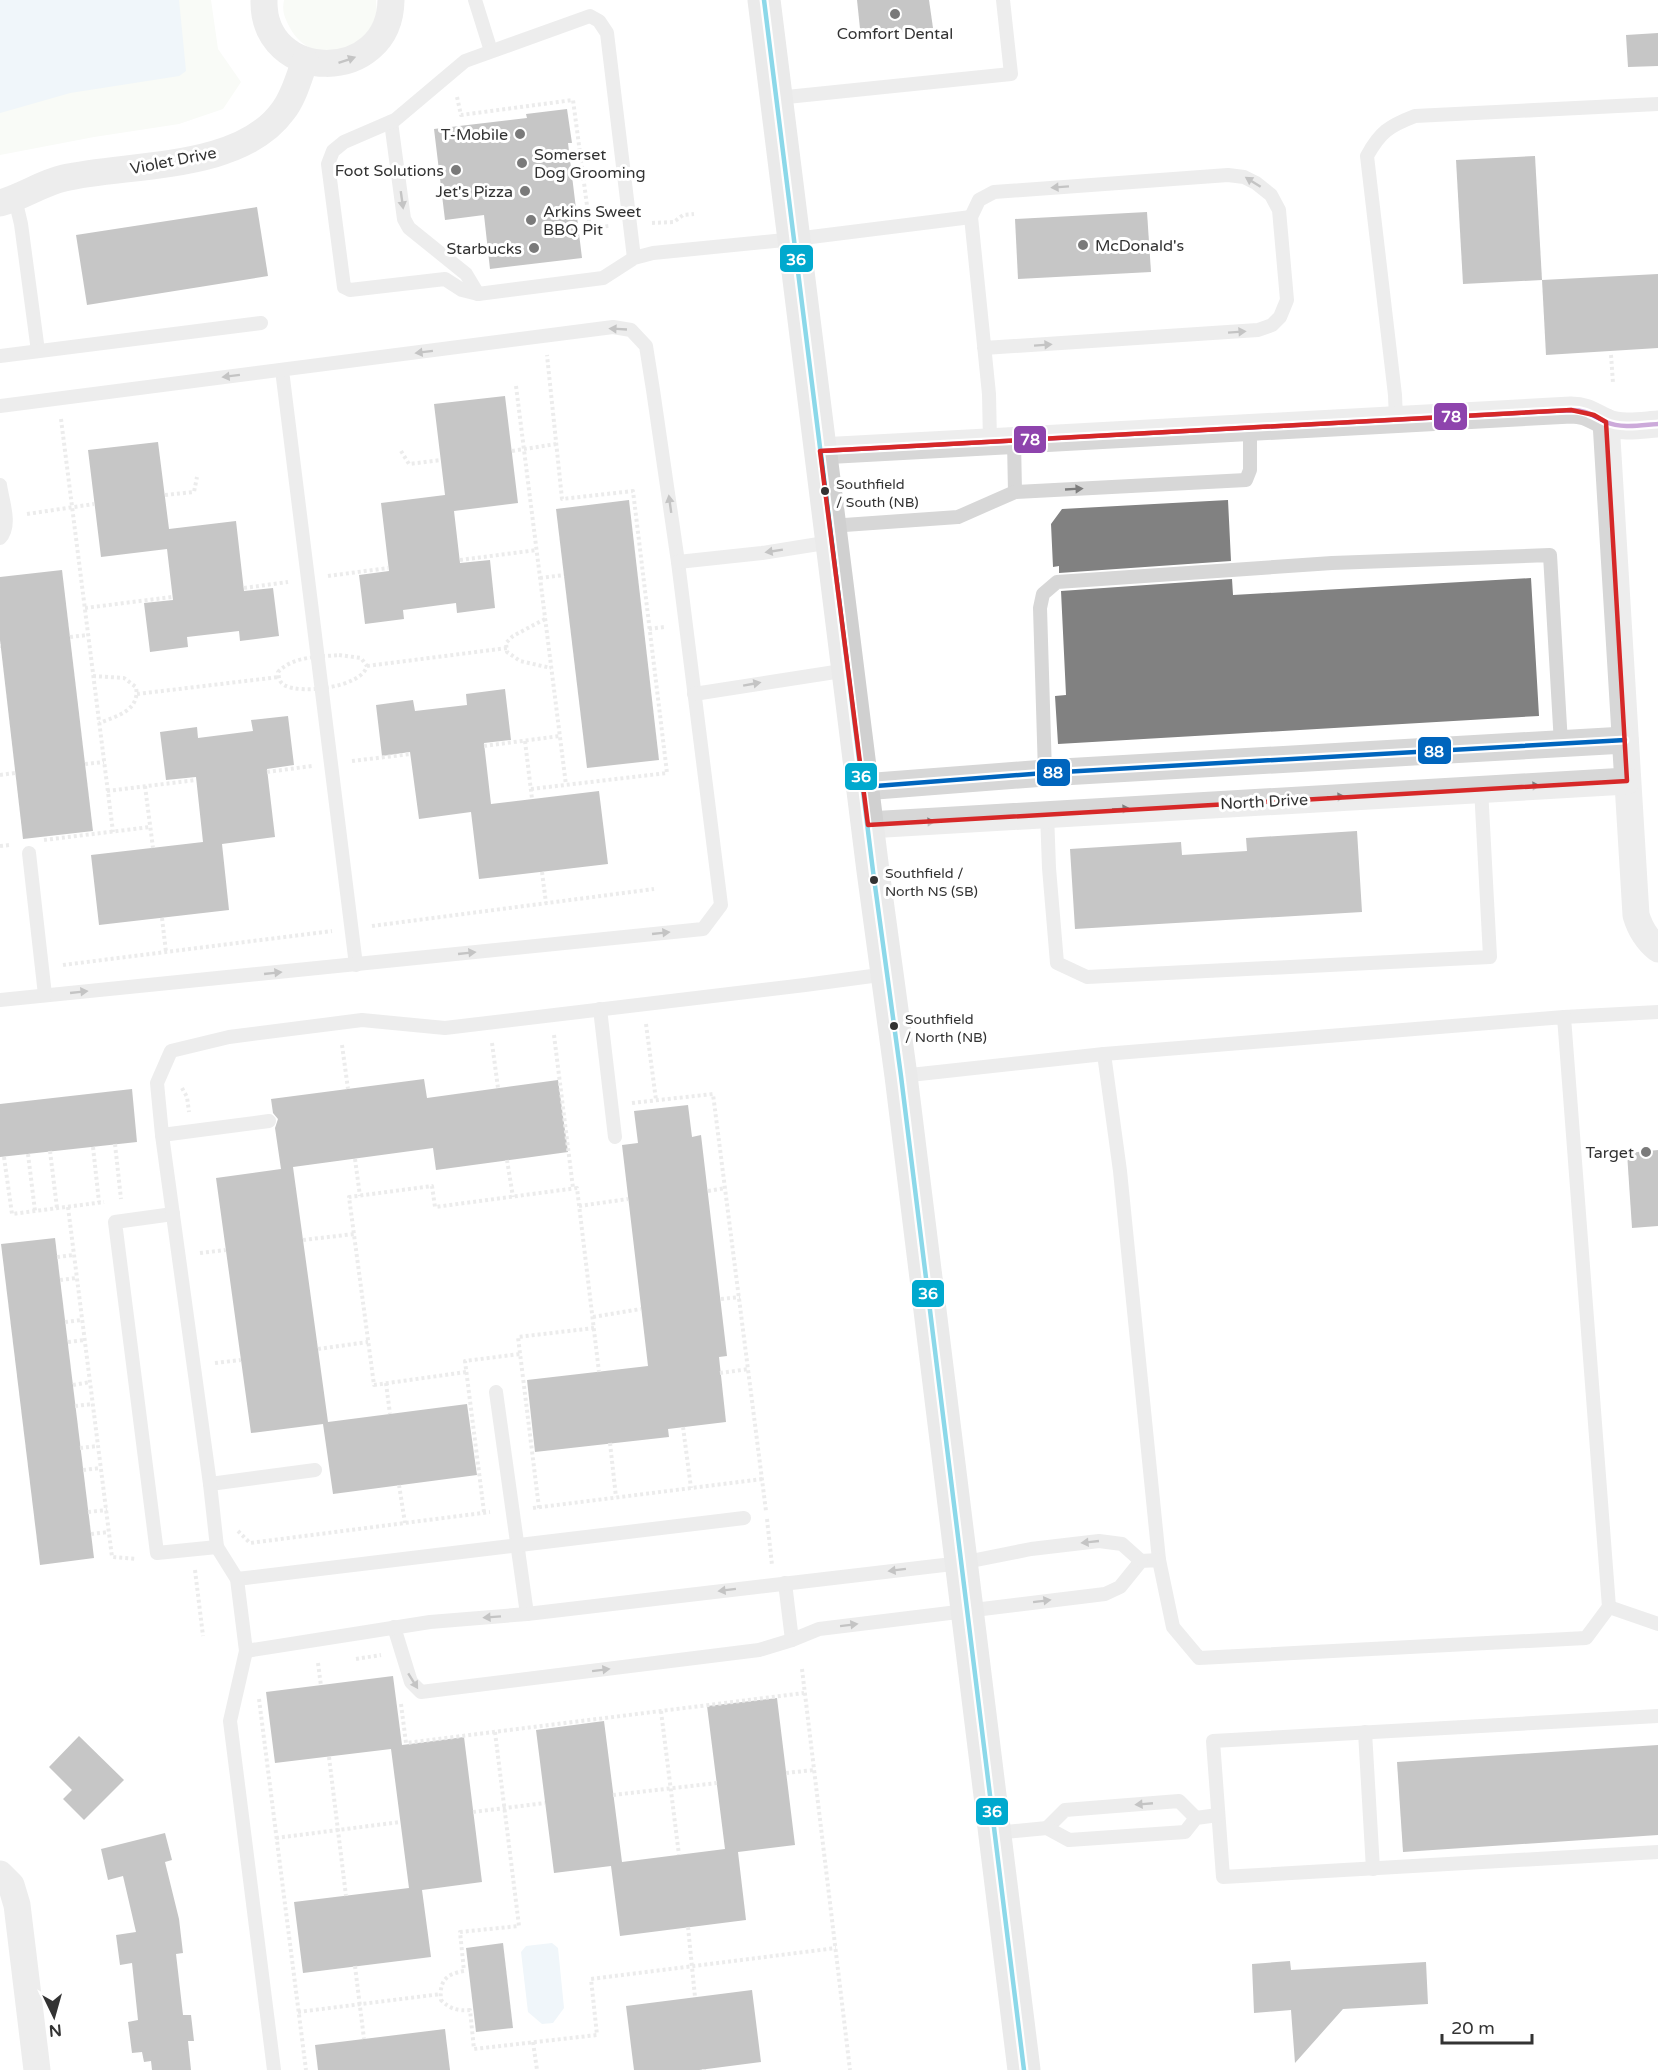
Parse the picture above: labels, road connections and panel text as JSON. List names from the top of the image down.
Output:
{
  "streets": {
    "street": ["Violet Drive", "North Drive"]
  },
  "places": [
    "Comfort Dental",
    "T-Mobile",
    "Somerset Dog Grooming",
    "Foot Solutions",
    "Jet's Pizza",
    "Arkins Sweet BBQ Pit",
    "McDonald's",
    "Starbucks",
    "Southfield / South (NB)",
    "Southfield / North NS (SB)",
    "Southfield / North (NB)",
    "Target"
  ],
  "lines": ["transit line 36", "transit line 78", "transit line 88"],
  "scale_bar": "20 m",
  "north": "bottom"
}
